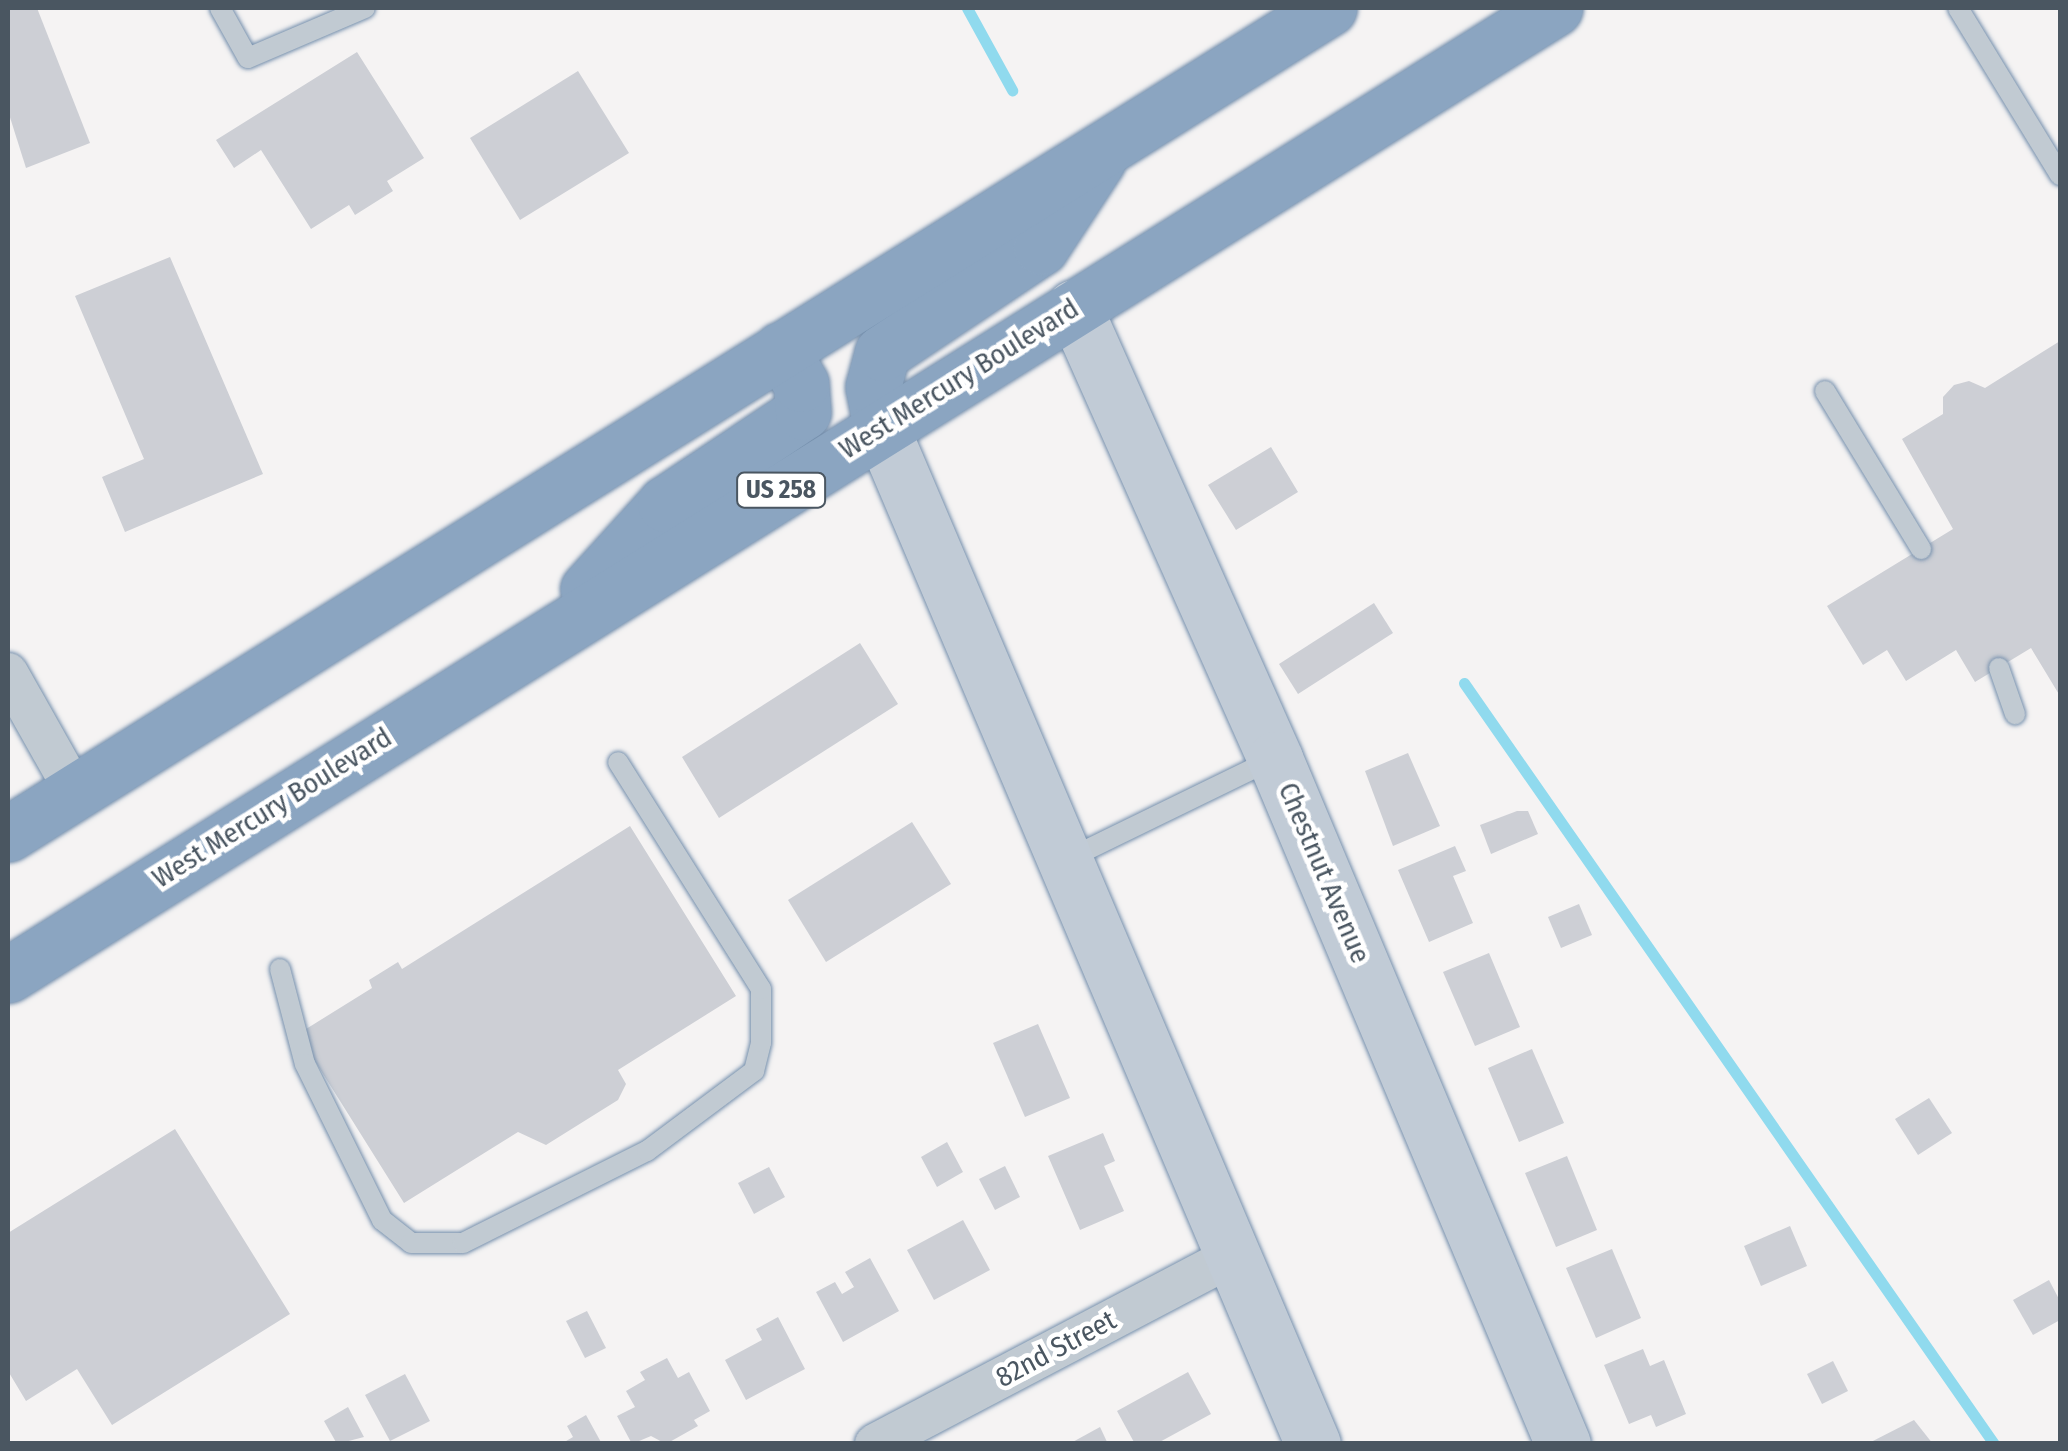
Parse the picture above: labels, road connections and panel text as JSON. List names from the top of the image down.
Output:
{
  "streets": {
    "highway": ["West Mercury Boulevard", "US 258"],
    "street": ["Chestnut Avenue", "82nd Street"]
  },
  "crossings": [
    ["West Mercury Boulevard", "Chestnut Avenue"]
  ]
}
